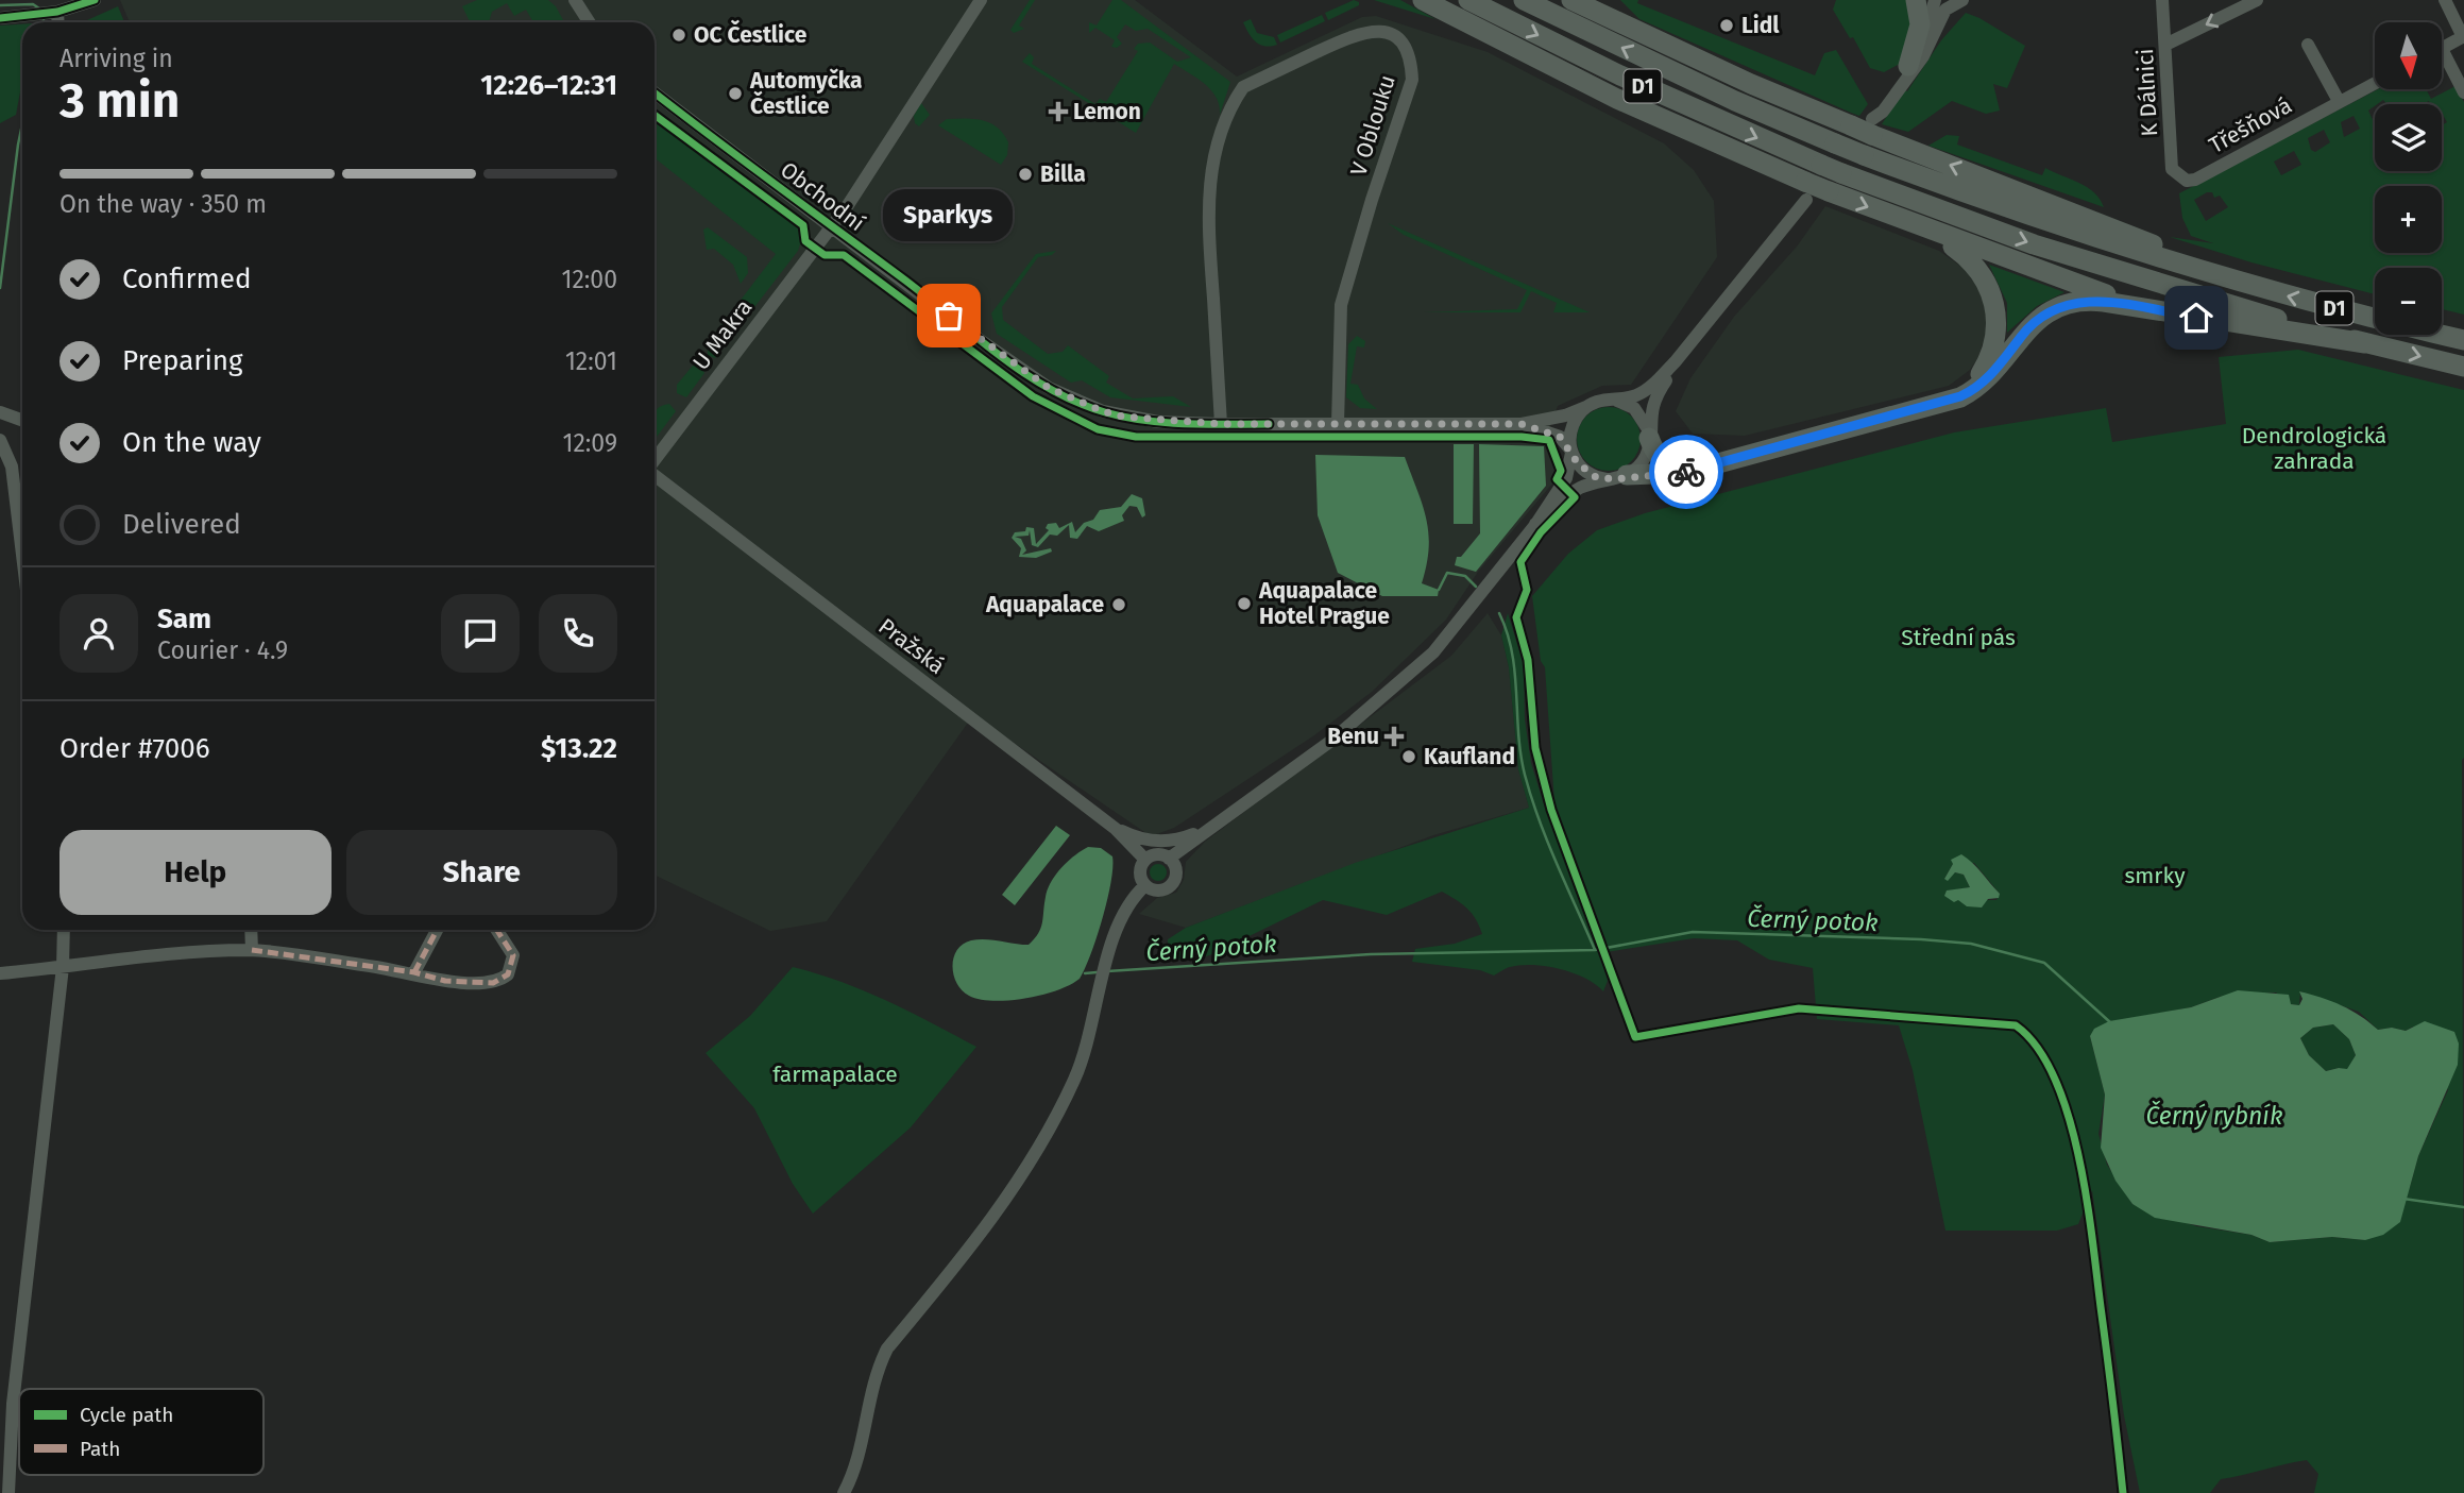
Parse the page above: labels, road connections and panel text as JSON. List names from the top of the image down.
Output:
{
  "streets": {
    "highway": ["D1"],
    "street": [
      "K Dálnici",
      "V Oblouku",
      "Třešňová",
      "Obchodní",
      "U Makra",
      "Pražská"
    ]
  },
  "crossings": [
    ["K Dálnici", "Třešňová"],
    ["V Oblouku", "Obchodní"],
    ["Obchodní", "U Makra"]
  ],
  "water": ["Černý potok", "Černý rybník"],
  "parks": [
    "Dendrologická zahrada",
    "Střední pás",
    "smrky",
    "farmapalace"
  ],
  "places": {
    "other": [
      "Lidl",
      "OC Čestlice",
      "Automyčka Čestlice",
      "Billa",
      "Sparkys",
      "Aquapalace Hotel Prague",
      "Aquapalace",
      "Kaufland"
    ],
    "health": ["Lemon", "Benu"]
  },
  "legend": ["Cycle path", "Path"],
  "north": "bottom",
  "page": {
    "map_buttons": ["+", "−"],
    "heading": ["3 min", "Arriving in", "12:26–12:31"],
    "panel": [
      "Sam",
      "Courier · 4.9",
      "Order #7006",
      "$13.22"
    ],
    "bar": "On the way · 350 m",
    "bubble": "Sparkys",
    "list": [
      ["Confirmed", "12:00"],
      ["Preparing", "12:01"],
      ["On the way", "12:09"],
      "Delivered"
    ],
    "buttons": ["Help", "Share"]
  }
}
